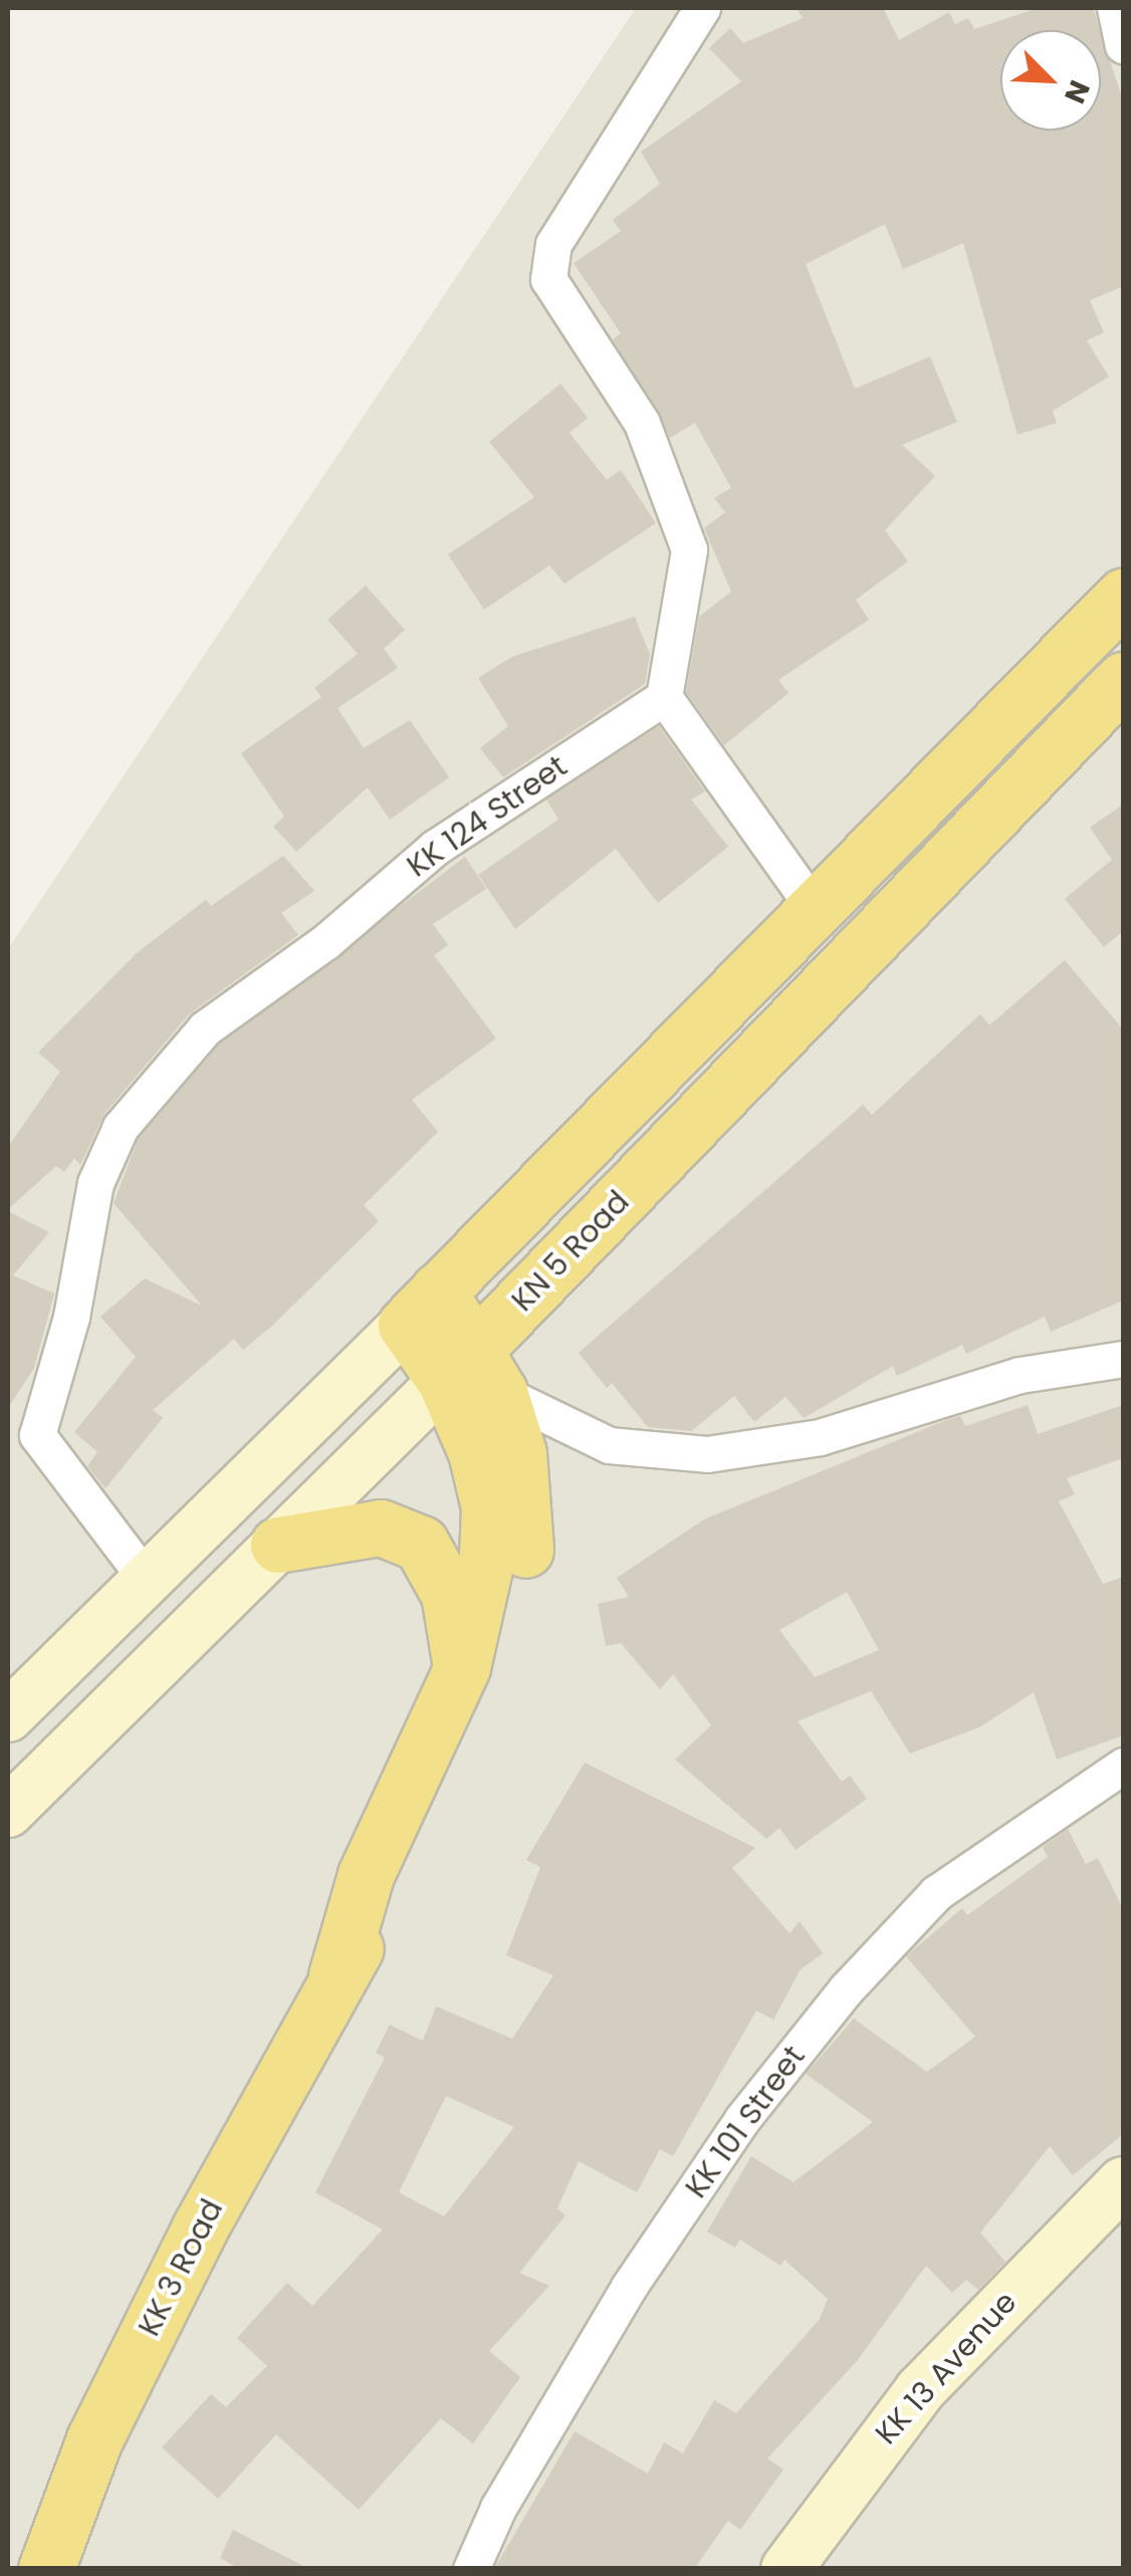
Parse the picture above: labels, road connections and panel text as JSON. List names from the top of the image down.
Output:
{
  "streets": {
    "highway": ["KN 5 Road", "KK 3 Road"],
    "main road": ["KK 13 Avenue"],
    "street": ["KK 124 Street", "KK 101 Street"]
  },
  "north": "bottom right"
}
